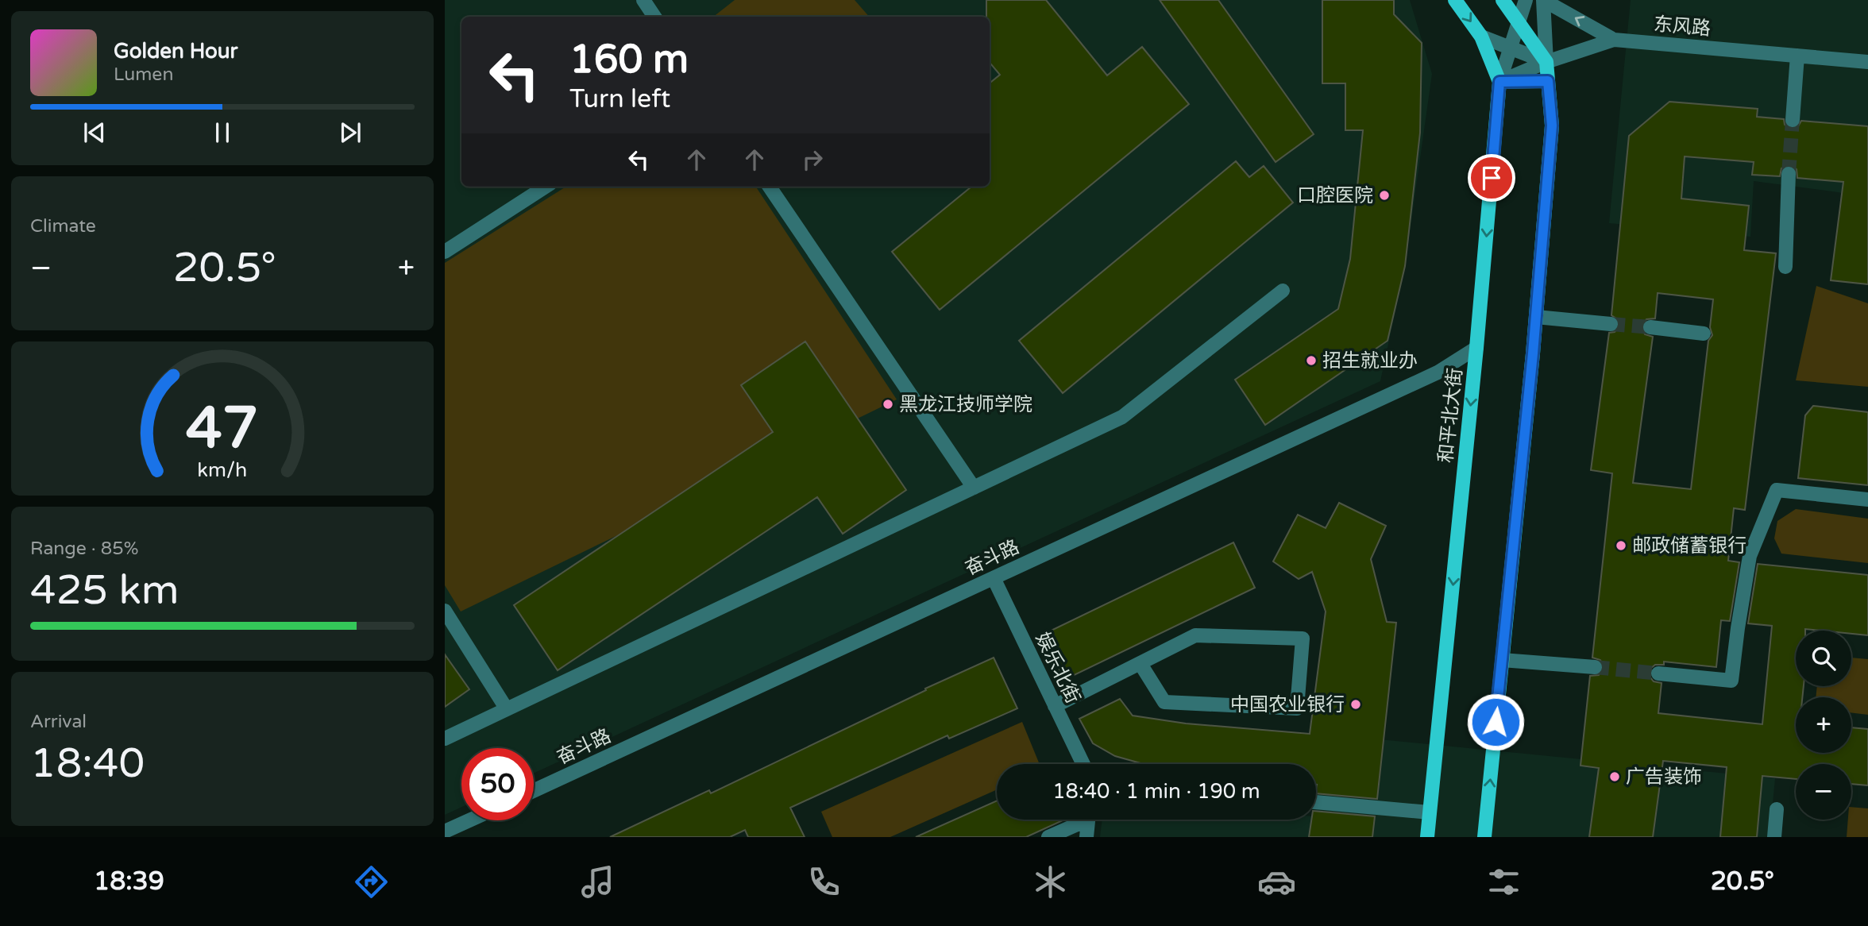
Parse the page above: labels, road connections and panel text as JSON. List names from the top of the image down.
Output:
{
  "streets": {
    "main road": ["和平北大街"],
    "street": ["东风路", "奋斗路", "娱乐北街"]
  },
  "crossings": [
    ["东风路", "和平北大街"],
    ["和平北大街", "奋斗路"],
    ["奋斗路", "娱乐北街"]
  ],
  "one_way": ["和平北大街"],
  "places": [
    "口腔医院",
    "招生就业办",
    "黑龙江技师学院",
    "邮政储蓄银行",
    "中国农业银行",
    "广告装饰"
  ],
  "page": {
    "turn": ["160 m", "Turn left"],
    "song": ["Golden Hour", "Lumen"],
    "tile": [
      "Climate",
      ["Range · 85%", "425 km"],
      ["Arrival", "18:40"]
    ],
    "heat": ["−", "20.5°", "+"],
    "map_buttons": ["+", "−"],
    "limit": "50",
    "trip": "18:40 · 1 min · 190 m",
    "tabs": ["18:39", "20.5°"],
    "gauge": ["47", "km/h"]
  }
}
